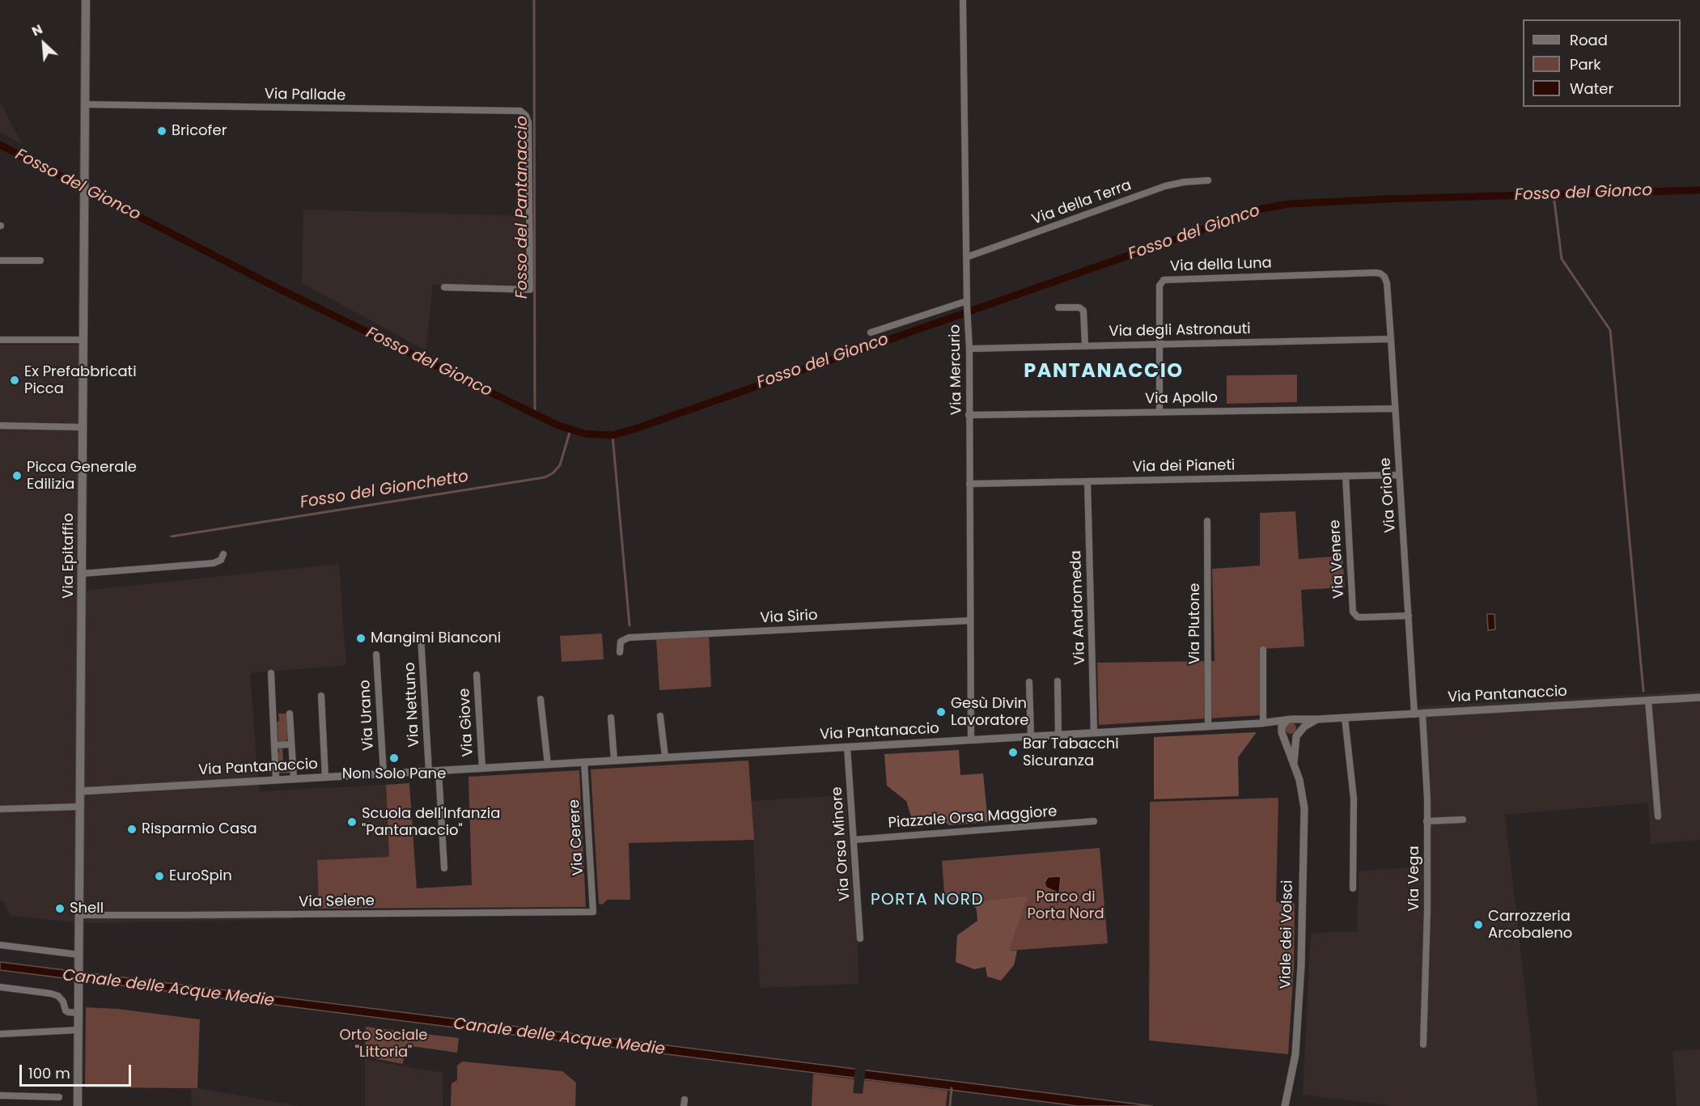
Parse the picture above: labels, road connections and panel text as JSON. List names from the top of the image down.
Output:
{
  "streets": {
    "main road": ["Via Epitaffio"],
    "street": [
      "Via Pallade",
      "Via della Terra",
      "Via della Luna",
      "Via degli Astronauti",
      "Via Mercurio",
      "Via Apollo",
      "Via dei Pianeti",
      "Via Orione",
      "Via Venere",
      "Via Andromeda",
      "Via Sirio",
      "Via Plutone",
      "Via Pantanaccio",
      "Via Nettuno",
      "Via Urano",
      "Via Giove",
      "Piazzale Orsa Maggiore",
      "Via Cerere",
      "Via Orsa Minore",
      "Via Vega",
      "Via Selene",
      "Viale dei Volsci"
    ]
  },
  "crossings": [
    ["Via Pallade", "Via Epitaffio"],
    ["Via della Terra", "Via Mercurio"],
    ["Via della Luna", "Via degli Astronauti"],
    ["Via della Luna", "Via Apollo"],
    ["Via della Luna", "Via Orione"],
    ["Via degli Astronauti", "Via Mercurio"],
    ["Via degli Astronauti", "Via Orione"],
    ["Via Mercurio", "Via Apollo"],
    ["Via Mercurio", "Via dei Pianeti"],
    ["Via Mercurio", "Via Sirio"],
    ["Via Mercurio", "Via Pantanaccio"],
    ["Via Apollo", "Via Orione"],
    ["Via dei Pianeti", "Via Orione"],
    ["Via dei Pianeti", "Via Venere"],
    ["Via dei Pianeti", "Via Andromeda"],
    ["Via Orione", "Via Venere"],
    ["Via Orione", "Via Pantanaccio"],
    ["Via Orione", "Via Vega"],
    ["Via Epitaffio", "Via Pantanaccio"],
    ["Via Epitaffio", "Via Selene"],
    ["Via Andromeda", "Via Pantanaccio"],
    ["Via Plutone", "Via Pantanaccio"],
    ["Via Pantanaccio", "Via Nettuno"],
    ["Via Pantanaccio", "Via Urano"],
    ["Via Pantanaccio", "Via Giove"],
    ["Via Pantanaccio", "Via Cerere"],
    ["Via Pantanaccio", "Via Orsa Minore"],
    ["Via Pantanaccio", "Via Vega"],
    ["Via Pantanaccio", "Viale dei Volsci"],
    ["Piazzale Orsa Maggiore", "Via Orsa Minore"],
    ["Via Cerere", "Via Selene"]
  ],
  "districts": ["PANTANACCIO", "PORTA NORD"],
  "water": [
    "Fosso del Gionco",
    "Fosso del Pantanaccio",
    "Fosso del Gionchetto",
    "Canale delle Acque Medie"
  ],
  "parks": ["Parco di Porta Nord", "Orto Sociale \"Littoria\""],
  "places": [
    "Bricofer",
    "Ex Prefabbricati Picca",
    "Picca Generale Edilizia",
    "Mangimi Bianconi",
    "Gesù Divin Lavoratore",
    "Bar Tabacchi Sicuranza",
    "Non Solo Pane",
    "Scuola dell'Infanzia \"Pantanaccio\"",
    "Risparmio Casa",
    "EuroSpin",
    "Shell",
    "Carrozzeria Arcobaleno"
  ],
  "legend": ["Road", "Park", "Water"],
  "scale_bar": "100 m",
  "north": "top left"
}
